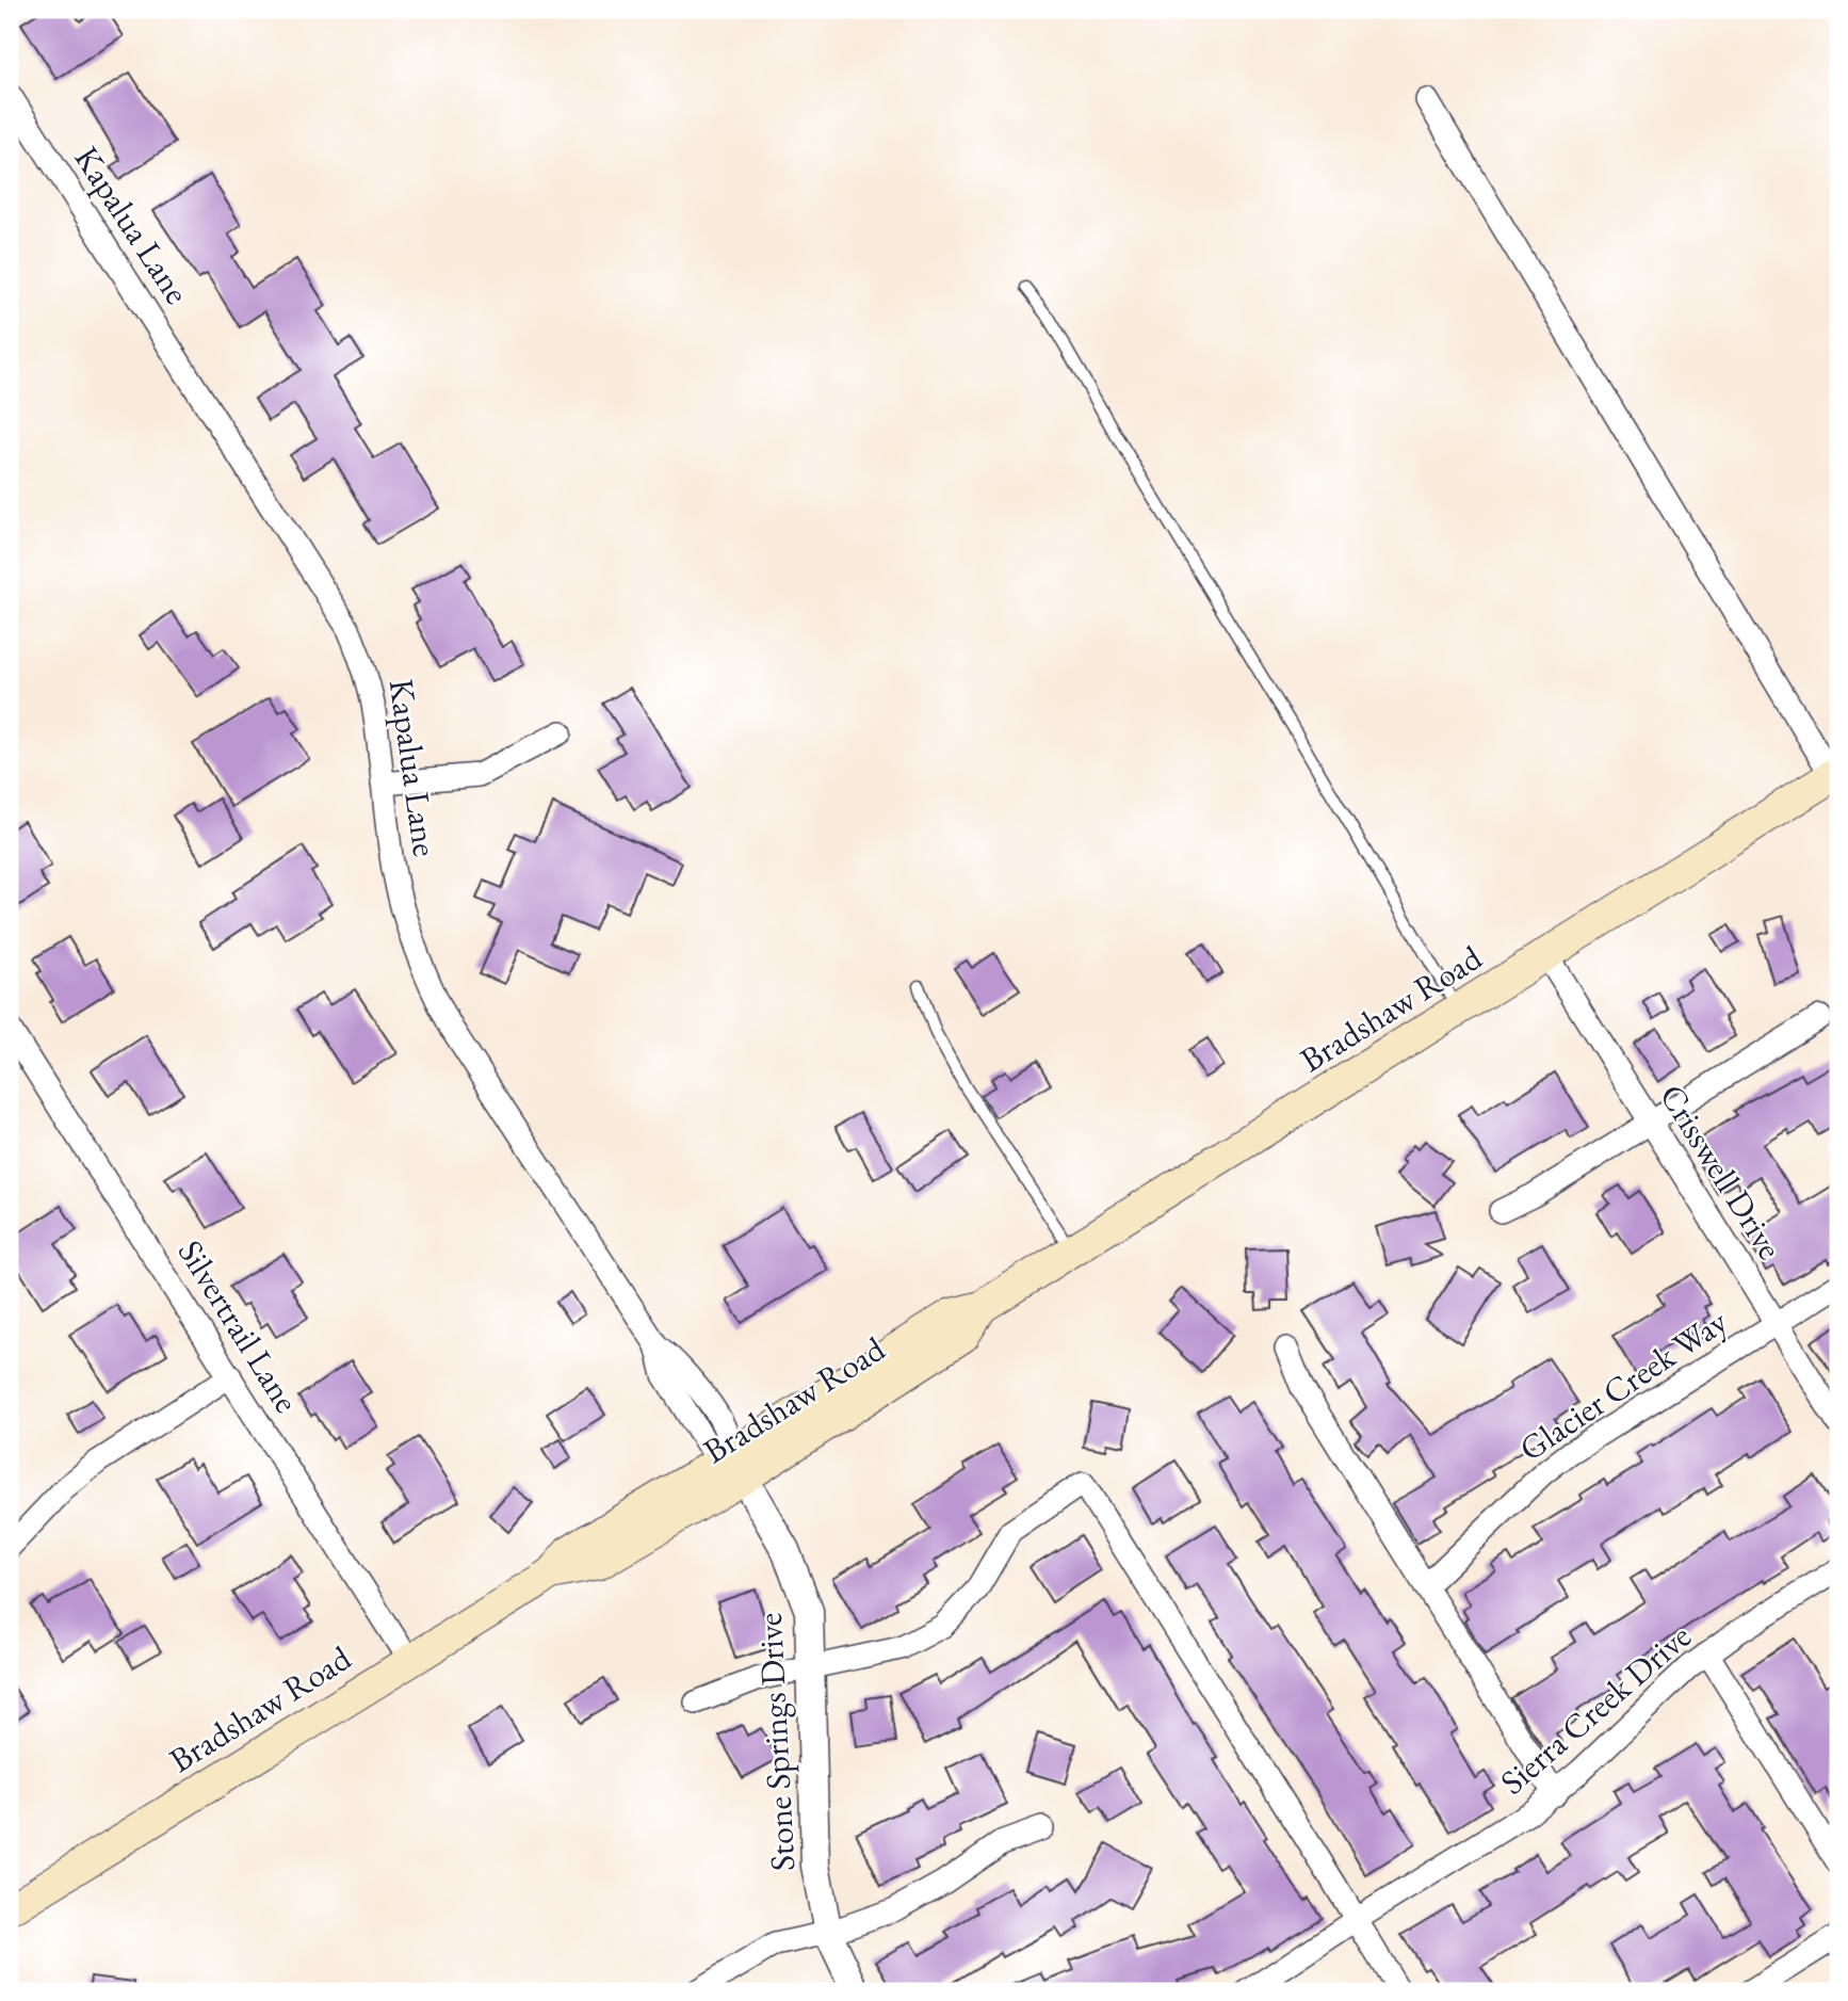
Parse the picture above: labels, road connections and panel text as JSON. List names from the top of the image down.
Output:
{
  "streets": {
    "main road": ["Bradshaw Road"],
    "street": [
      "Kapalua Lane",
      "Crisswell Drive",
      "Silvertrail Lane",
      "Glacier Creek Way",
      "Sierra Creek Drive",
      "Stone Springs Drive"
    ]
  },
  "crossings": [
    ["Kapalua Lane", "Bradshaw Road"],
    ["Kapalua Lane", "Stone Springs Drive"],
    ["Bradshaw Road", "Crisswell Drive"],
    ["Bradshaw Road", "Silvertrail Lane"],
    ["Bradshaw Road", "Stone Springs Drive"],
    ["Crisswell Drive", "Glacier Creek Way"]
  ]
}
